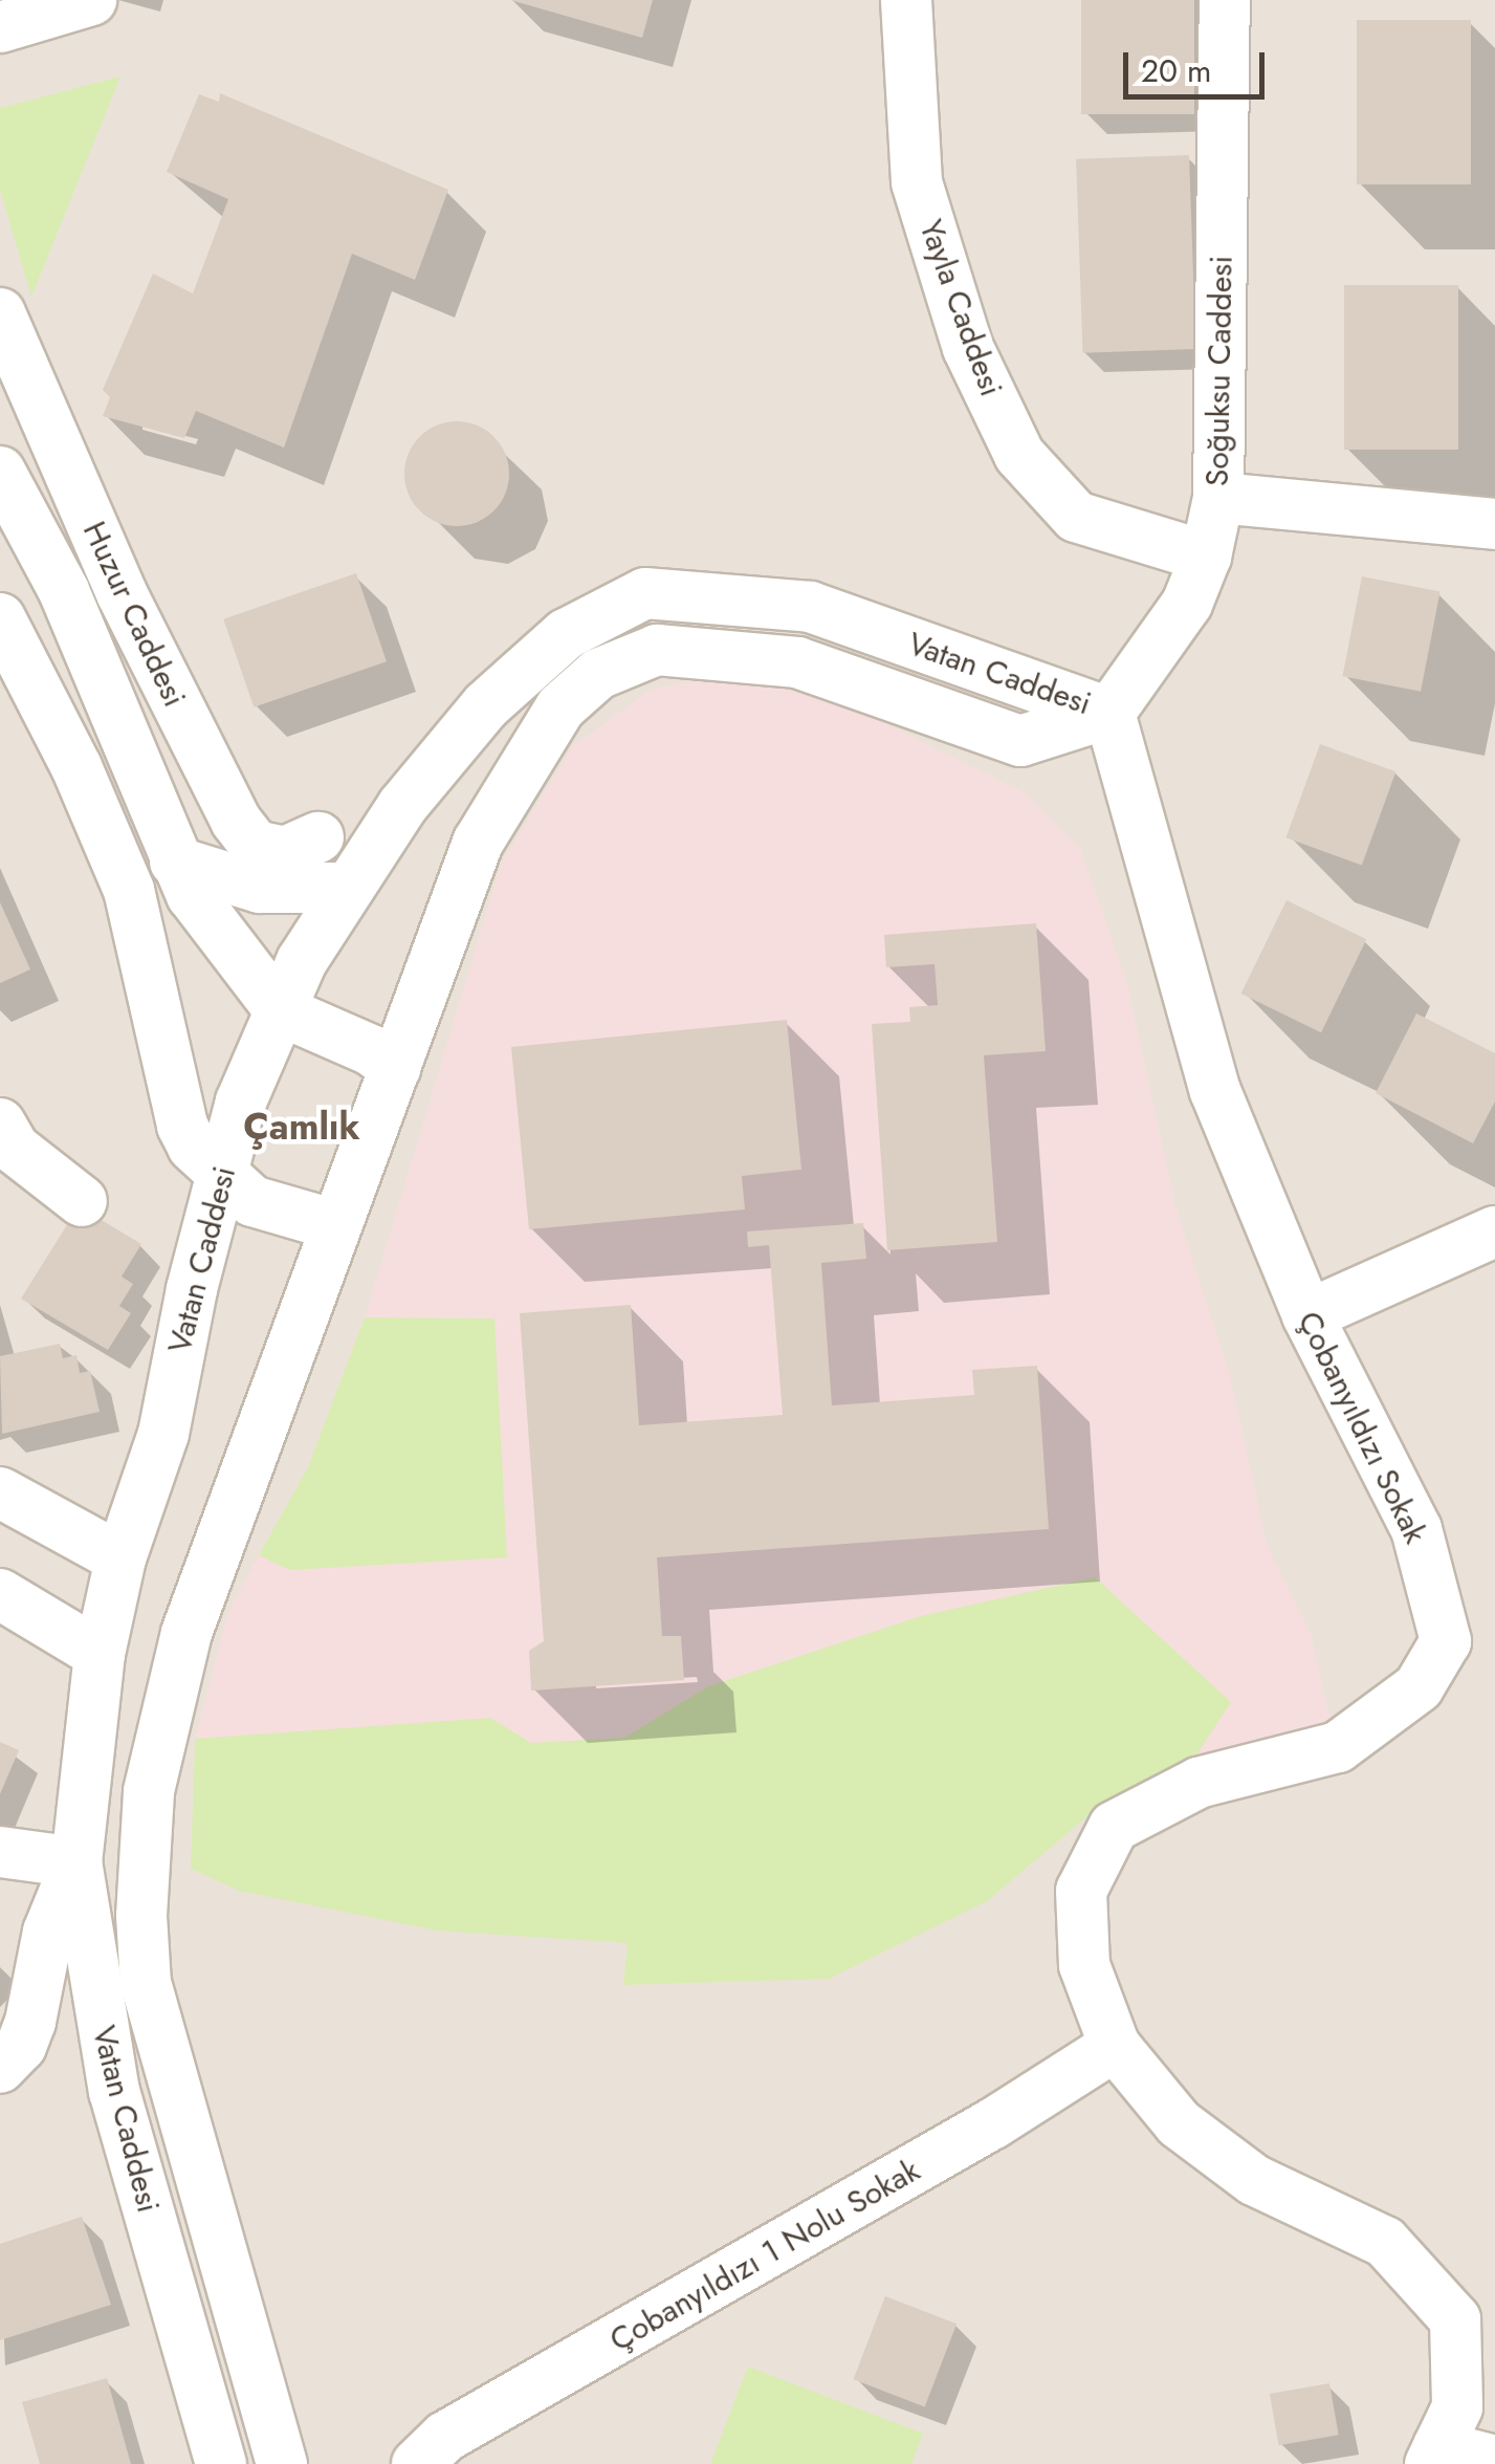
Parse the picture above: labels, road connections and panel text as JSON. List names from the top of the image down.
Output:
{
  "streets": {
    "street": [
      "Yayla Caddesi",
      "Soğuksu Caddesi",
      "Huzur Caddesi",
      "Vatan Caddesi",
      "Çobanyıldızı Sokak",
      "Çobanyıldızı 1 Nolu Sokak"
    ]
  },
  "crossings": [
    ["Yayla Caddesi", "Soğuksu Caddesi"],
    ["Soğuksu Caddesi", "Vatan Caddesi"],
    ["Soğuksu Caddesi", "Çobanyıldızı Sokak"],
    ["Huzur Caddesi", "Vatan Caddesi"],
    ["Vatan Caddesi", "Çobanyıldızı Sokak"],
    ["Çobanyıldızı Sokak", "Çobanyıldızı 1 Nolu Sokak"]
  ],
  "districts": ["Çamlık"],
  "scale_bar": "20 m"
}
